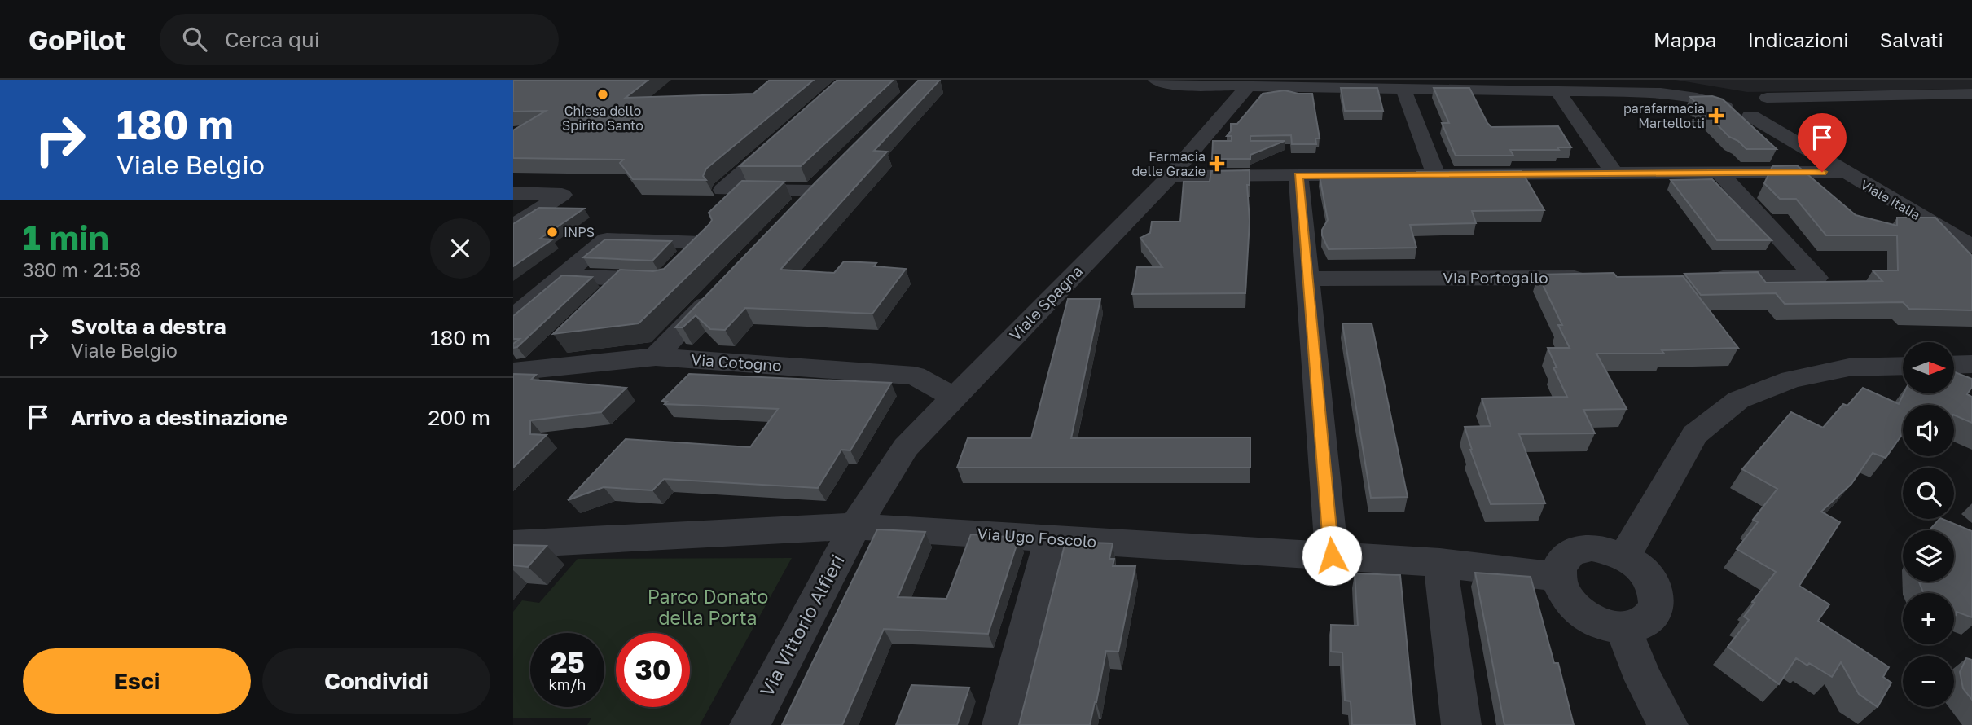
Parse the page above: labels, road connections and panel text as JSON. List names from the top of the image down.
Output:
{
  "streets": {
    "street": [
      "Viale Italia",
      "Via Portogallo",
      "Viale Spagna",
      "Via Cotogno",
      "Via Ugo Foscolo",
      "Via Vittorio Alfieri"
    ]
  },
  "crossings": [
    ["Viale Spagna", "Via Cotogno"],
    ["Viale Spagna", "Via Ugo Foscolo"],
    ["Viale Spagna", "Via Vittorio Alfieri"],
    ["Via Ugo Foscolo", "Via Vittorio Alfieri"]
  ],
  "parks": ["Parco Donato della Porta"],
  "places": {
    "other": ["Chiesa dello Spirito Santo", "INPS"],
    "health": ["parafarmacia Martellotti", "Farmacia delle Grazie"]
  },
  "north": "right",
  "page": {
    "header": "GoPilot",
    "search": "Cerca qui",
    "nav": ["Mappa", "Indicazioni", "Salvati"],
    "turn": ["180 m", "Viale Belgio"],
    "heading": ["1 min", "380 m · 21:58"],
    "list": [
      {
        "name": "Svolta a destra",
        "note": "Viale Belgio",
        "value": "180 m"
      },
      {
        "name": "Arrivo a destinazione",
        "value": "200 m"
      }
    ],
    "map_buttons": ["+", "−"],
    "speed": "25 km/h",
    "limit": "30",
    "buttons": ["Esci", "Condividi"]
  }
}
